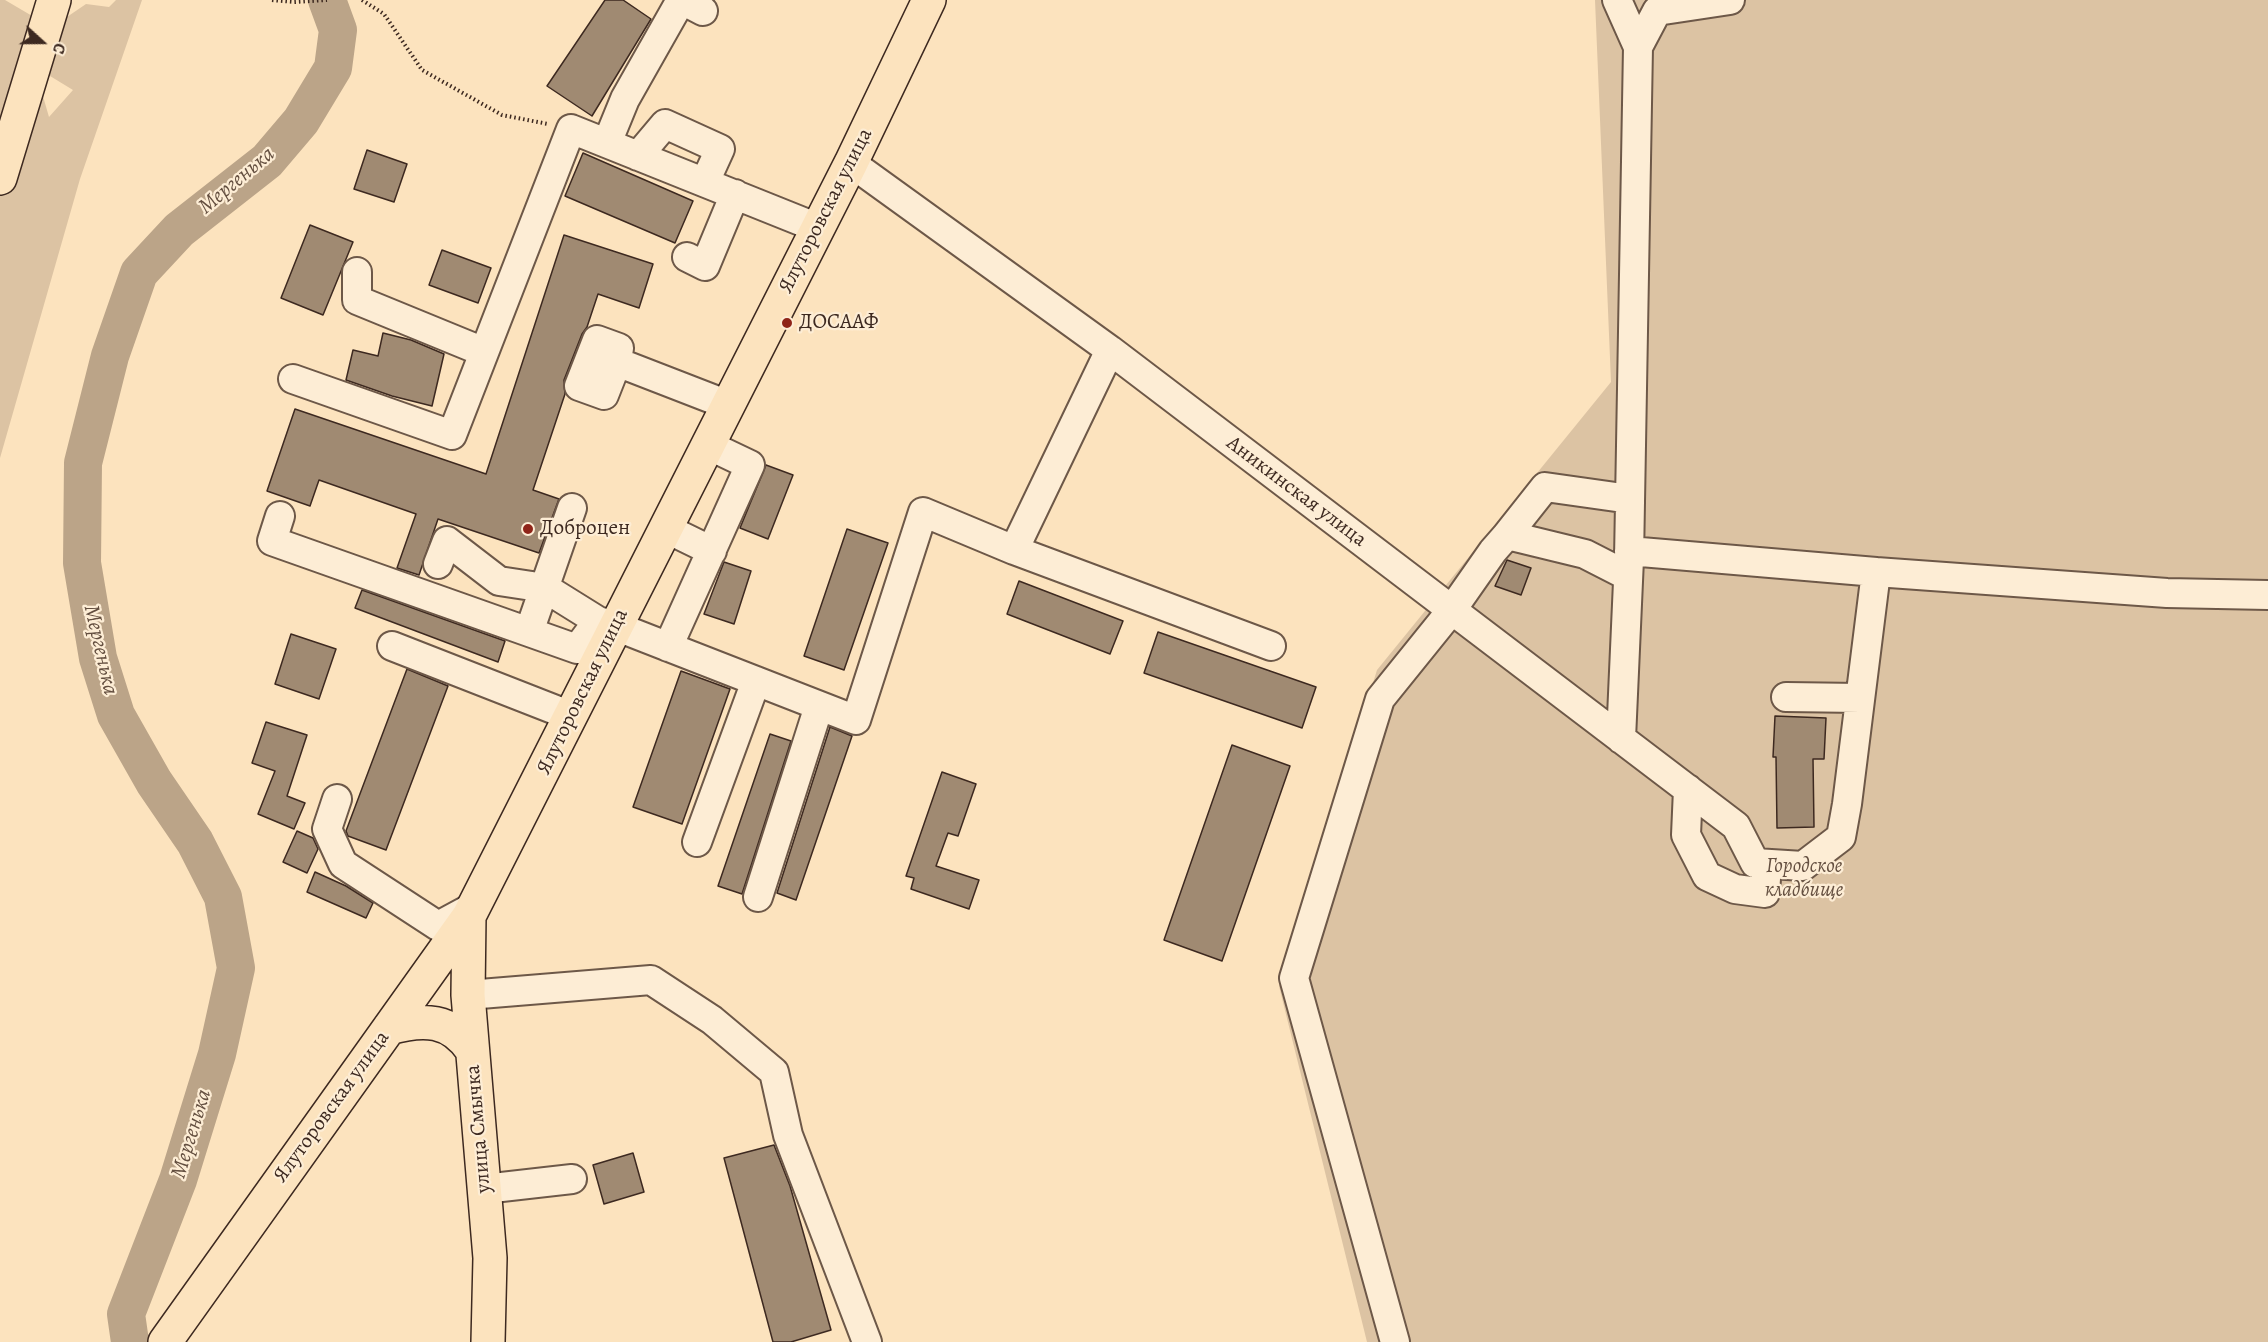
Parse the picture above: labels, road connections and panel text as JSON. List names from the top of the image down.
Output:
{
  "streets": {
    "main road": ["Ялуторовская улица", "улица Смычка"],
    "street": ["Аникинская улица"]
  },
  "crossings": [
    ["Ялуторовская улица", "Аникинская улица"],
    ["Ялуторовская улица", "улица Смычка"]
  ],
  "water": ["Мергенька"],
  "parks": ["Городское кладбище"],
  "places": ["ДОСААФ", "Доброцен"],
  "north": "right"
}
